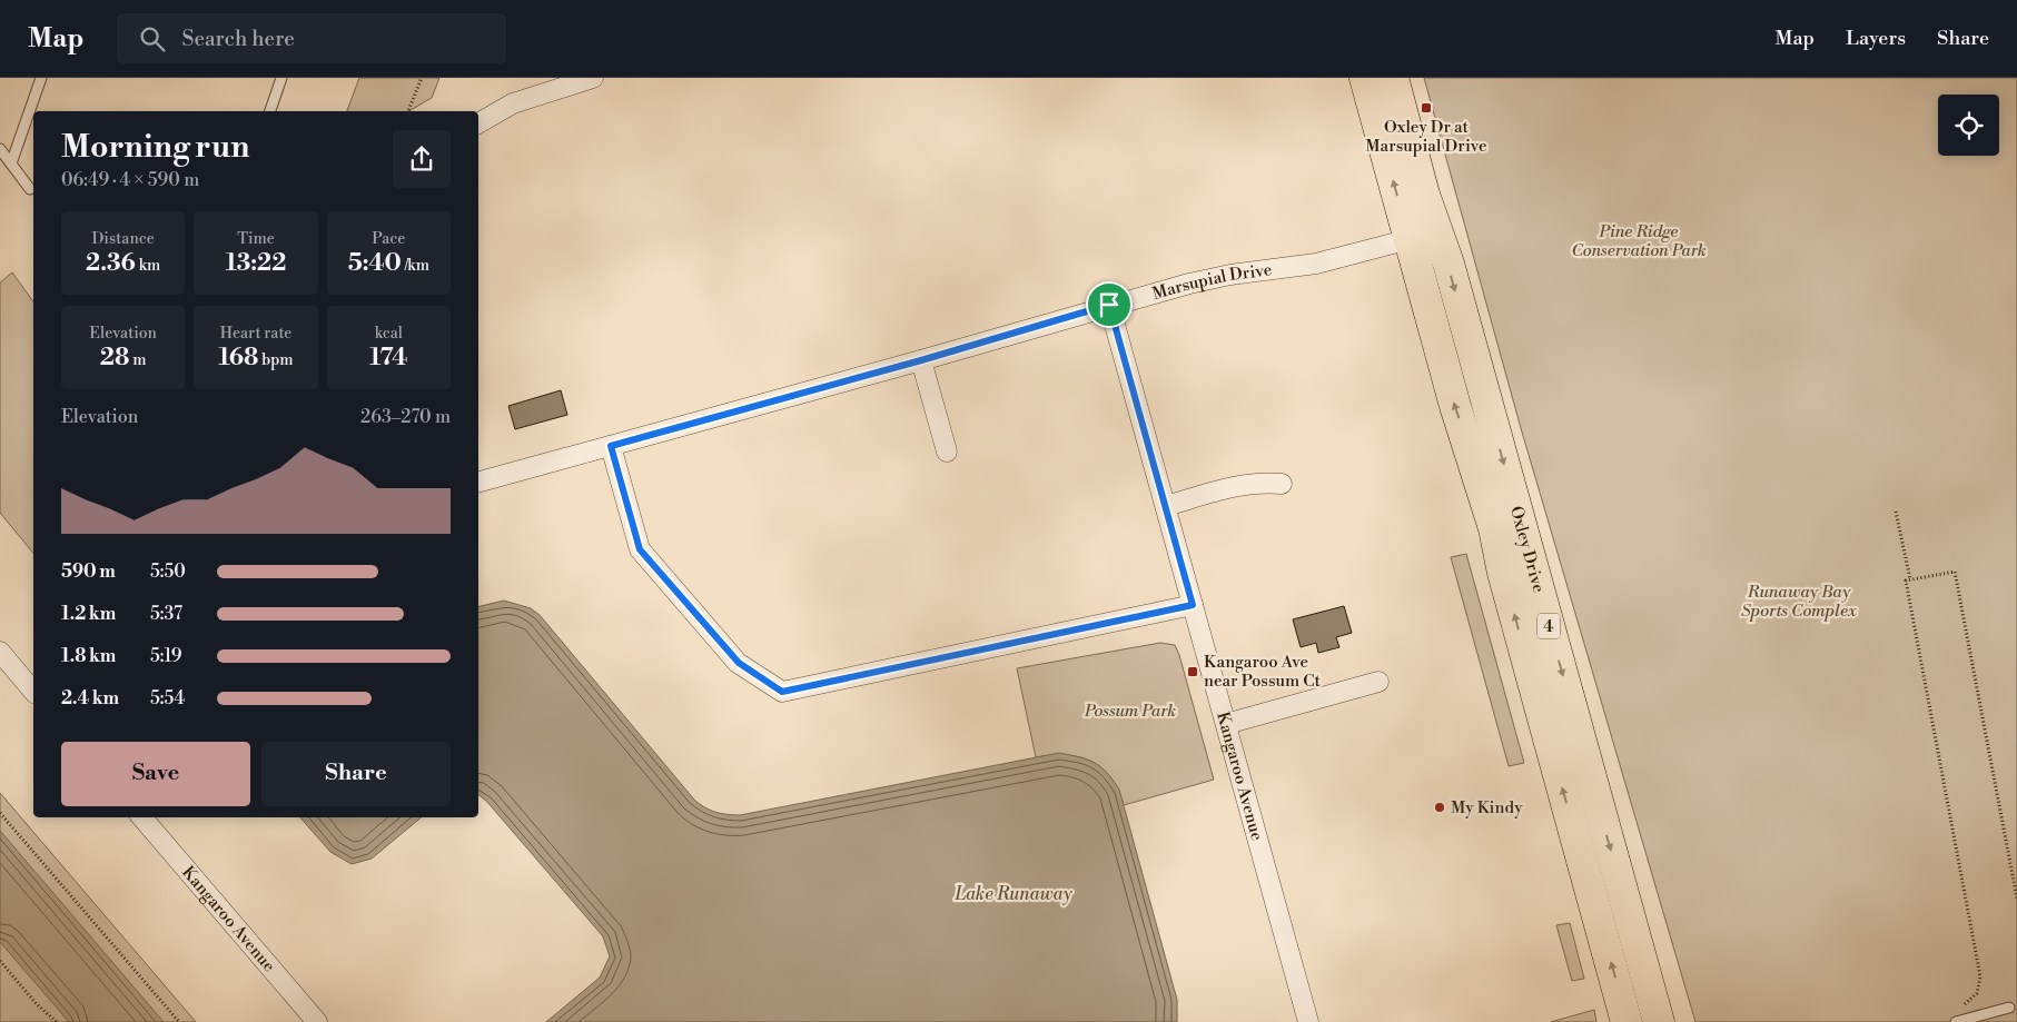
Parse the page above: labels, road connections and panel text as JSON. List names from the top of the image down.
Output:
{
  "streets": {
    "main road": ["Oxley Drive", "4"],
    "street": ["Marsupial Drive", "Kangaroo Avenue"]
  },
  "crossings": [
    ["Marsupial Drive", "Oxley Drive"],
    ["Marsupial Drive", "Kangaroo Avenue"]
  ],
  "water": ["Lake Runaway"],
  "parks": ["Pine Ridge Conservation Park", "Runaway Bay Sports Complex", "Possum Park"],
  "places": {
    "transit": ["Oxley Dr at Marsupial Drive", "Kangaroo Ave near Possum Ct"],
    "other": ["My Kindy"]
  },
  "page": {
    "header": "Map",
    "search": "Search here",
    "nav": ["Map", "Layers", "Share"],
    "heading": ["Morning run", "06:49 · 4 × 590 m"],
    "stats": [
      ["Distance", "2.36 km"],
      ["Time", "13:22"],
      ["Pace", "5:40 /km"],
      ["Elevation", "28 m"],
      ["Heart rate", "168 bpm"],
      ["kcal", "174"]
    ],
    "chart": ["Elevation", "263–270 m"],
    "list": [
      {
        "name": "590 m",
        "note": "5:50"
      },
      {
        "name": "1.2 km",
        "note": "5:37"
      },
      {
        "name": "1.8 km",
        "note": "5:19"
      },
      {
        "name": "2.4 km",
        "note": "5:54"
      }
    ],
    "buttons": ["Save", "Share"]
  }
}
